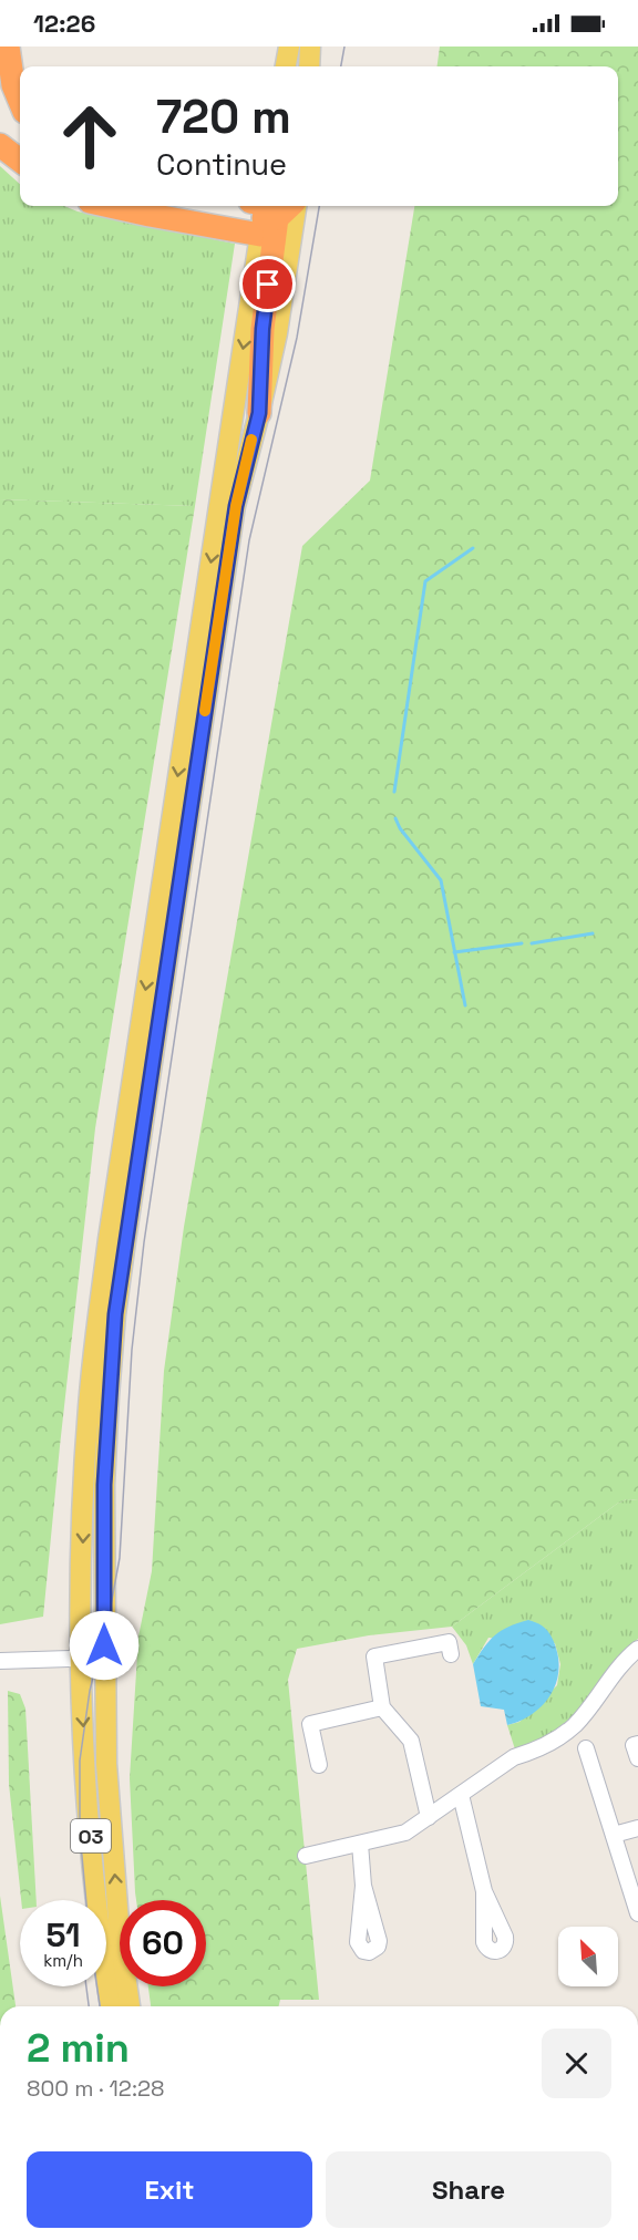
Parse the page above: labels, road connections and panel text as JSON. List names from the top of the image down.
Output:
{
  "streets": {
    "main road": ["O3"]
  },
  "north": "top left",
  "page": {
    "status": "12:26",
    "turn": ["720 m", "Continue"],
    "speed": "51 km/h",
    "limit": "60",
    "heading": ["2 min", "800 m · 12:28"],
    "buttons": ["Exit", "Share"]
  }
}
